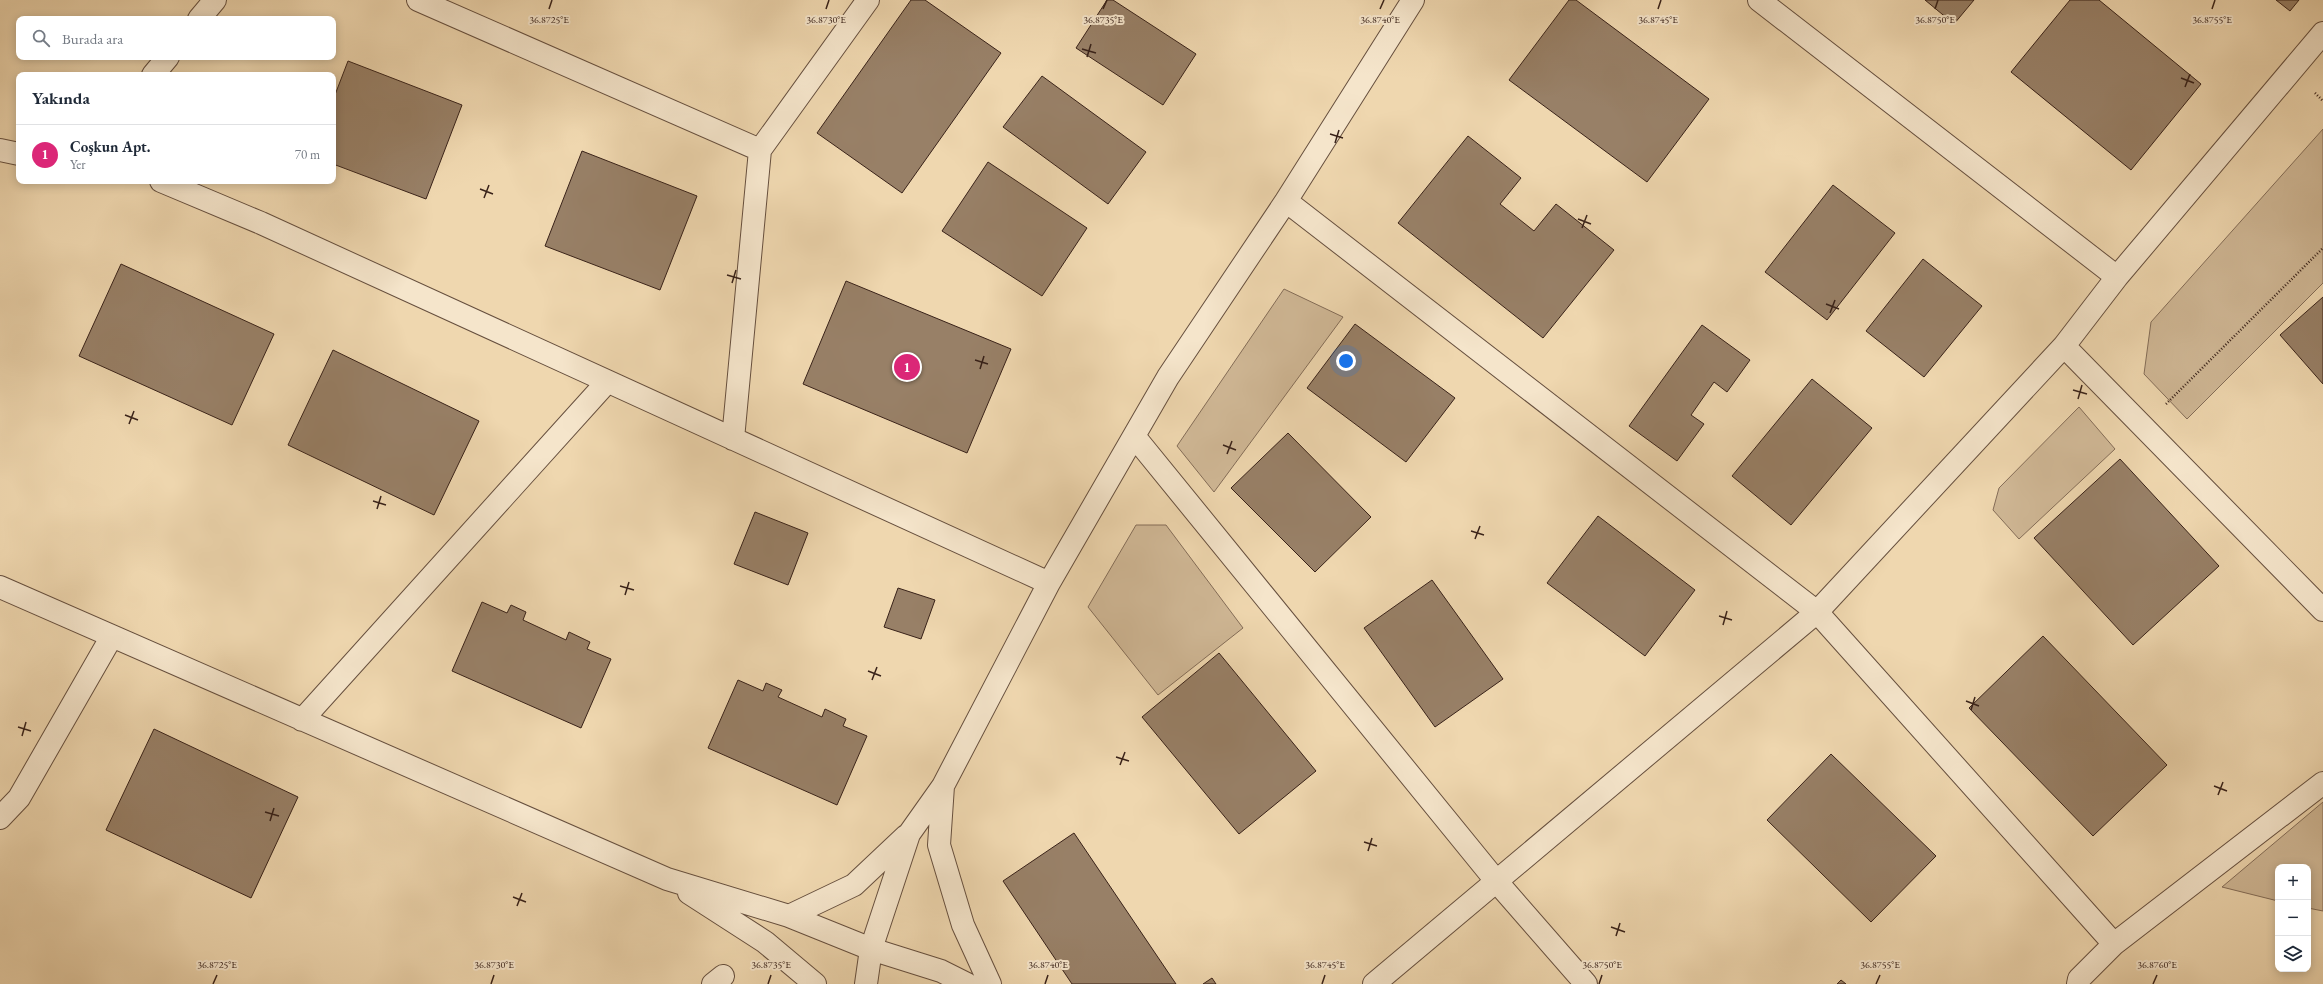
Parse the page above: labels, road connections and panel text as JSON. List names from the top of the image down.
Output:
{
  "page": {
    "search": "Burada ara",
    "heading": "Yakında",
    "list": [
      {
        "mark": "1",
        "name": "Coşkun Apt.",
        "note": "Yer",
        "value": "70 m"
      }
    ],
    "pins": "1",
    "map_buttons": ["+", "−"]
  },
  "coordinates": [
    "36.8755°E",
    "36.8725°E",
    "36.8730°E",
    "36.8735°E",
    "36.8740°E",
    "36.8745°E",
    "36.8750°E",
    "36.8760°E"
  ]
}
